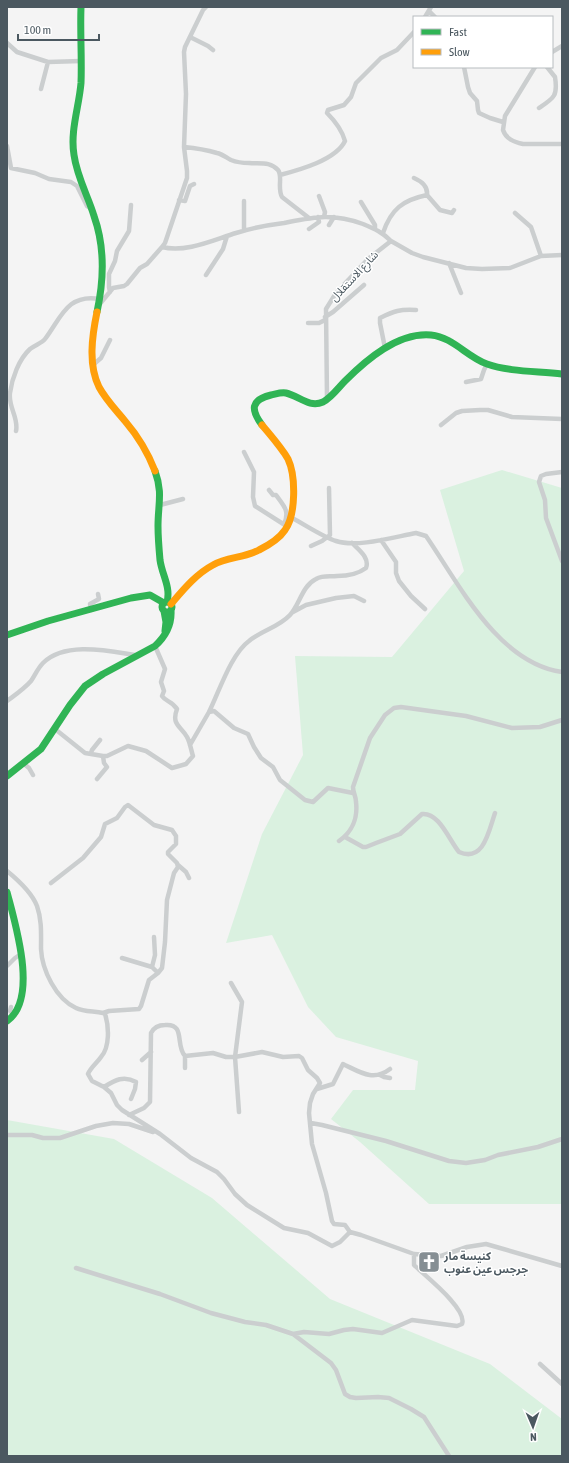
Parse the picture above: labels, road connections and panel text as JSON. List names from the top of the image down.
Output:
{
  "streets": {
    "street": ["شارع الاستقلال"]
  },
  "places": {
    "church": ["كنيسة مار جرجس عين عنوب"]
  },
  "legend": ["Fast", "Slow"],
  "scale_bar": "100 m",
  "north": "bottom"
}
